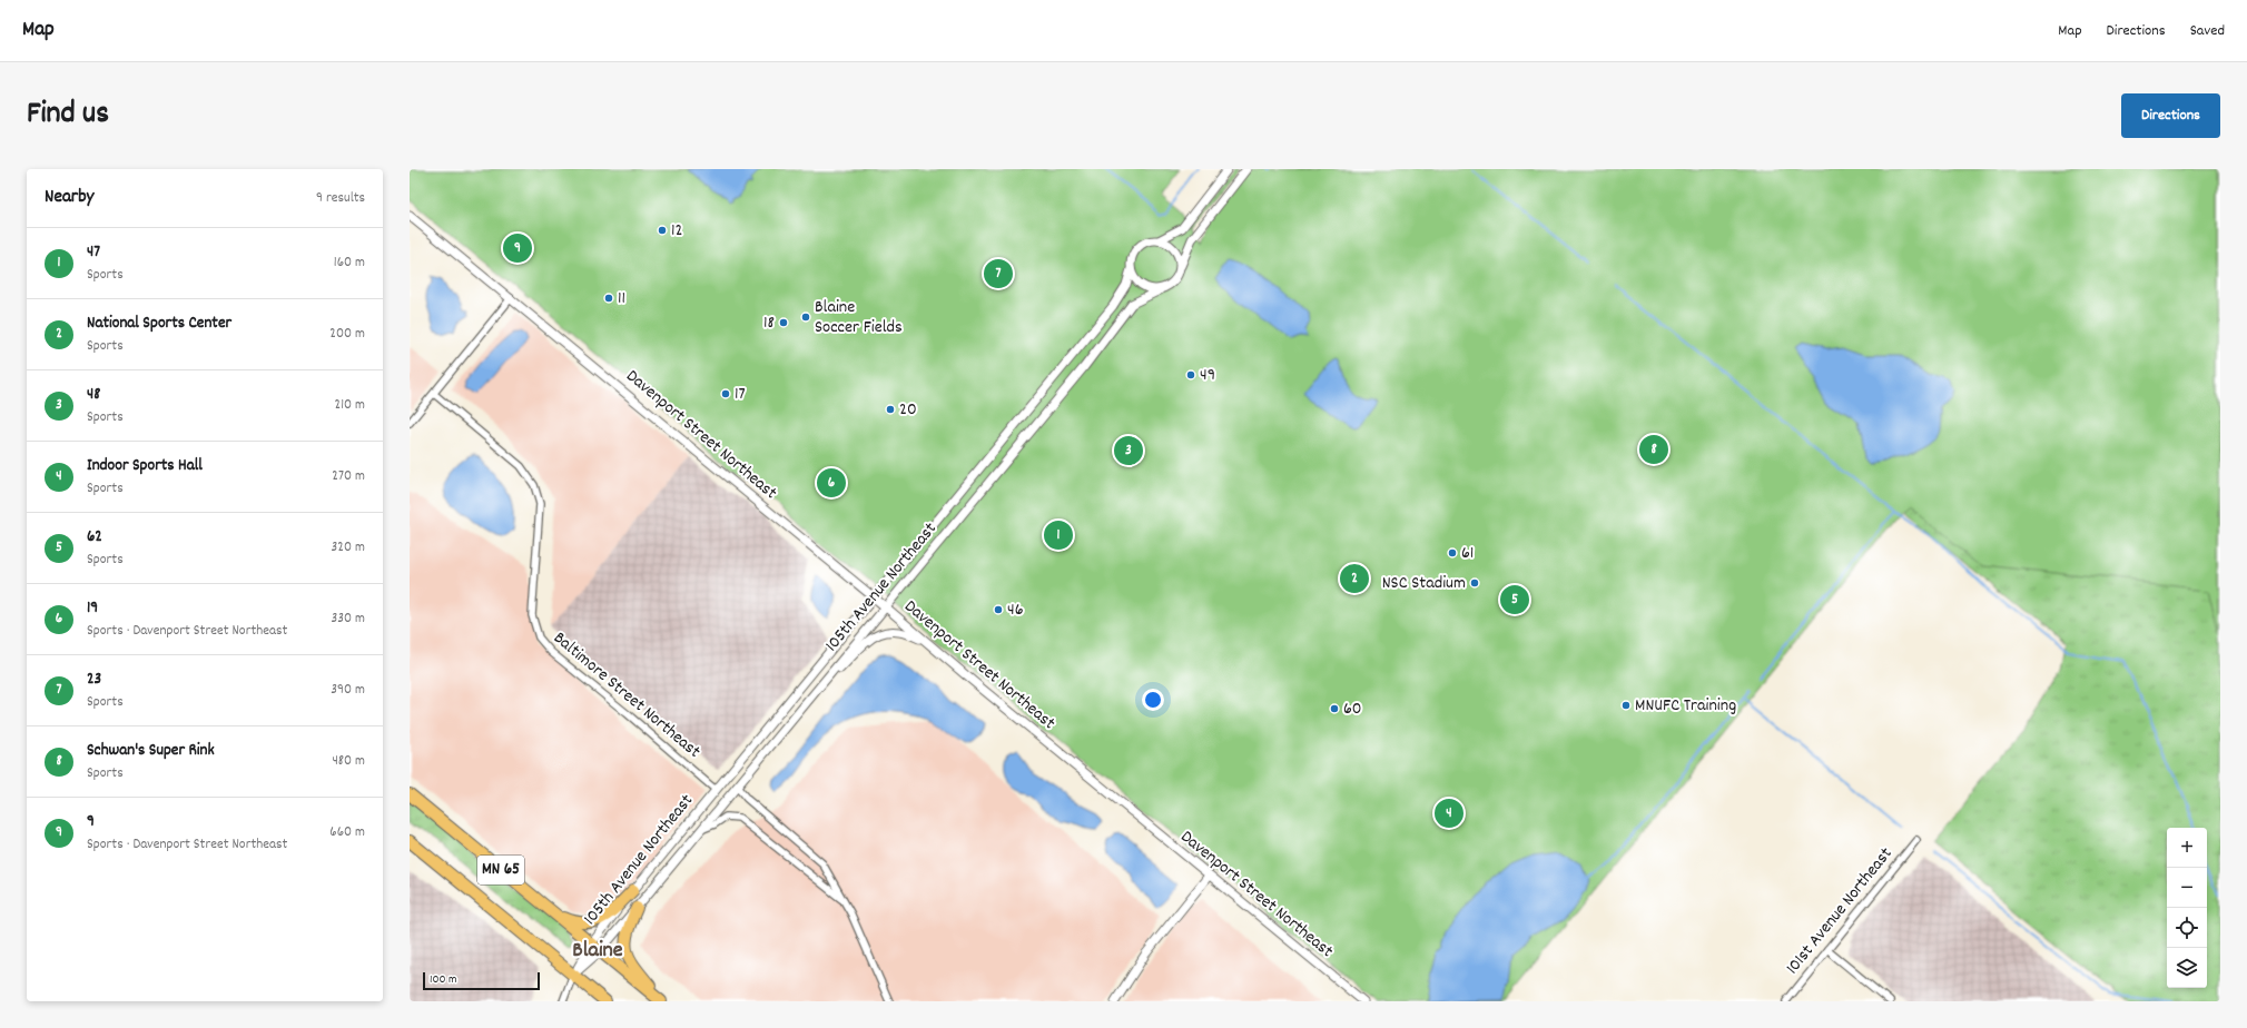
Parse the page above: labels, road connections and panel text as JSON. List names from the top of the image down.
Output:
{
  "streets": {
    "highway": ["MN 65"],
    "street": [
      "Davenport Street Northeast",
      "105th Avenue Northeast",
      "Baltimore Street Northeast",
      "101st Avenue Northeast"
    ]
  },
  "crossings": [
    ["Davenport Street Northeast", "105th Avenue Northeast"],
    ["105th Avenue Northeast", "Baltimore Street Northeast"],
    ["105th Avenue Northeast", "MN 65"]
  ],
  "districts": ["Blaine"],
  "places": [
    "12",
    "11",
    "Blaine Soccer Fields",
    "18",
    "49",
    "17",
    "20",
    "61",
    "NSC Stadium",
    "46",
    "MNUFC Training",
    "60"
  ],
  "scale_bar": "100 m",
  "page": {
    "header": "Map",
    "nav": ["Map", "Directions", "Saved"],
    "title": "Find us",
    "buttons": "Directions",
    "heading": ["Nearby", "9 results"],
    "list": [
      {
        "mark": "1",
        "name": "47",
        "note": "Sports",
        "value": "160 m"
      },
      {
        "mark": "2",
        "name": "National Sports Center",
        "note": "Sports",
        "value": "200 m"
      },
      {
        "mark": "3",
        "name": "48",
        "note": "Sports",
        "value": "210 m"
      },
      {
        "mark": "4",
        "name": "Indoor Sports Hall",
        "note": "Sports",
        "value": "270 m"
      },
      {
        "mark": "5",
        "name": "62",
        "note": "Sports",
        "value": "320 m"
      },
      {
        "mark": "6",
        "name": "19",
        "note": "Sports · Davenport Street Northeast",
        "value": "330 m"
      },
      {
        "mark": "7",
        "name": "23",
        "note": "Sports",
        "value": "390 m"
      },
      {
        "mark": "8",
        "name": "Schwan's Super Rink",
        "note": "Sports",
        "value": "480 m"
      },
      {
        "mark": "9",
        "name": "9",
        "note": "Sports · Davenport Street Northeast",
        "value": "660 m"
      }
    ],
    "pins": [
      "9",
      "7",
      "8",
      "3",
      "6",
      "1",
      "2",
      "5",
      "4"
    ],
    "map_buttons": ["+", "−"],
    "scale": "100 m"
  }
}
